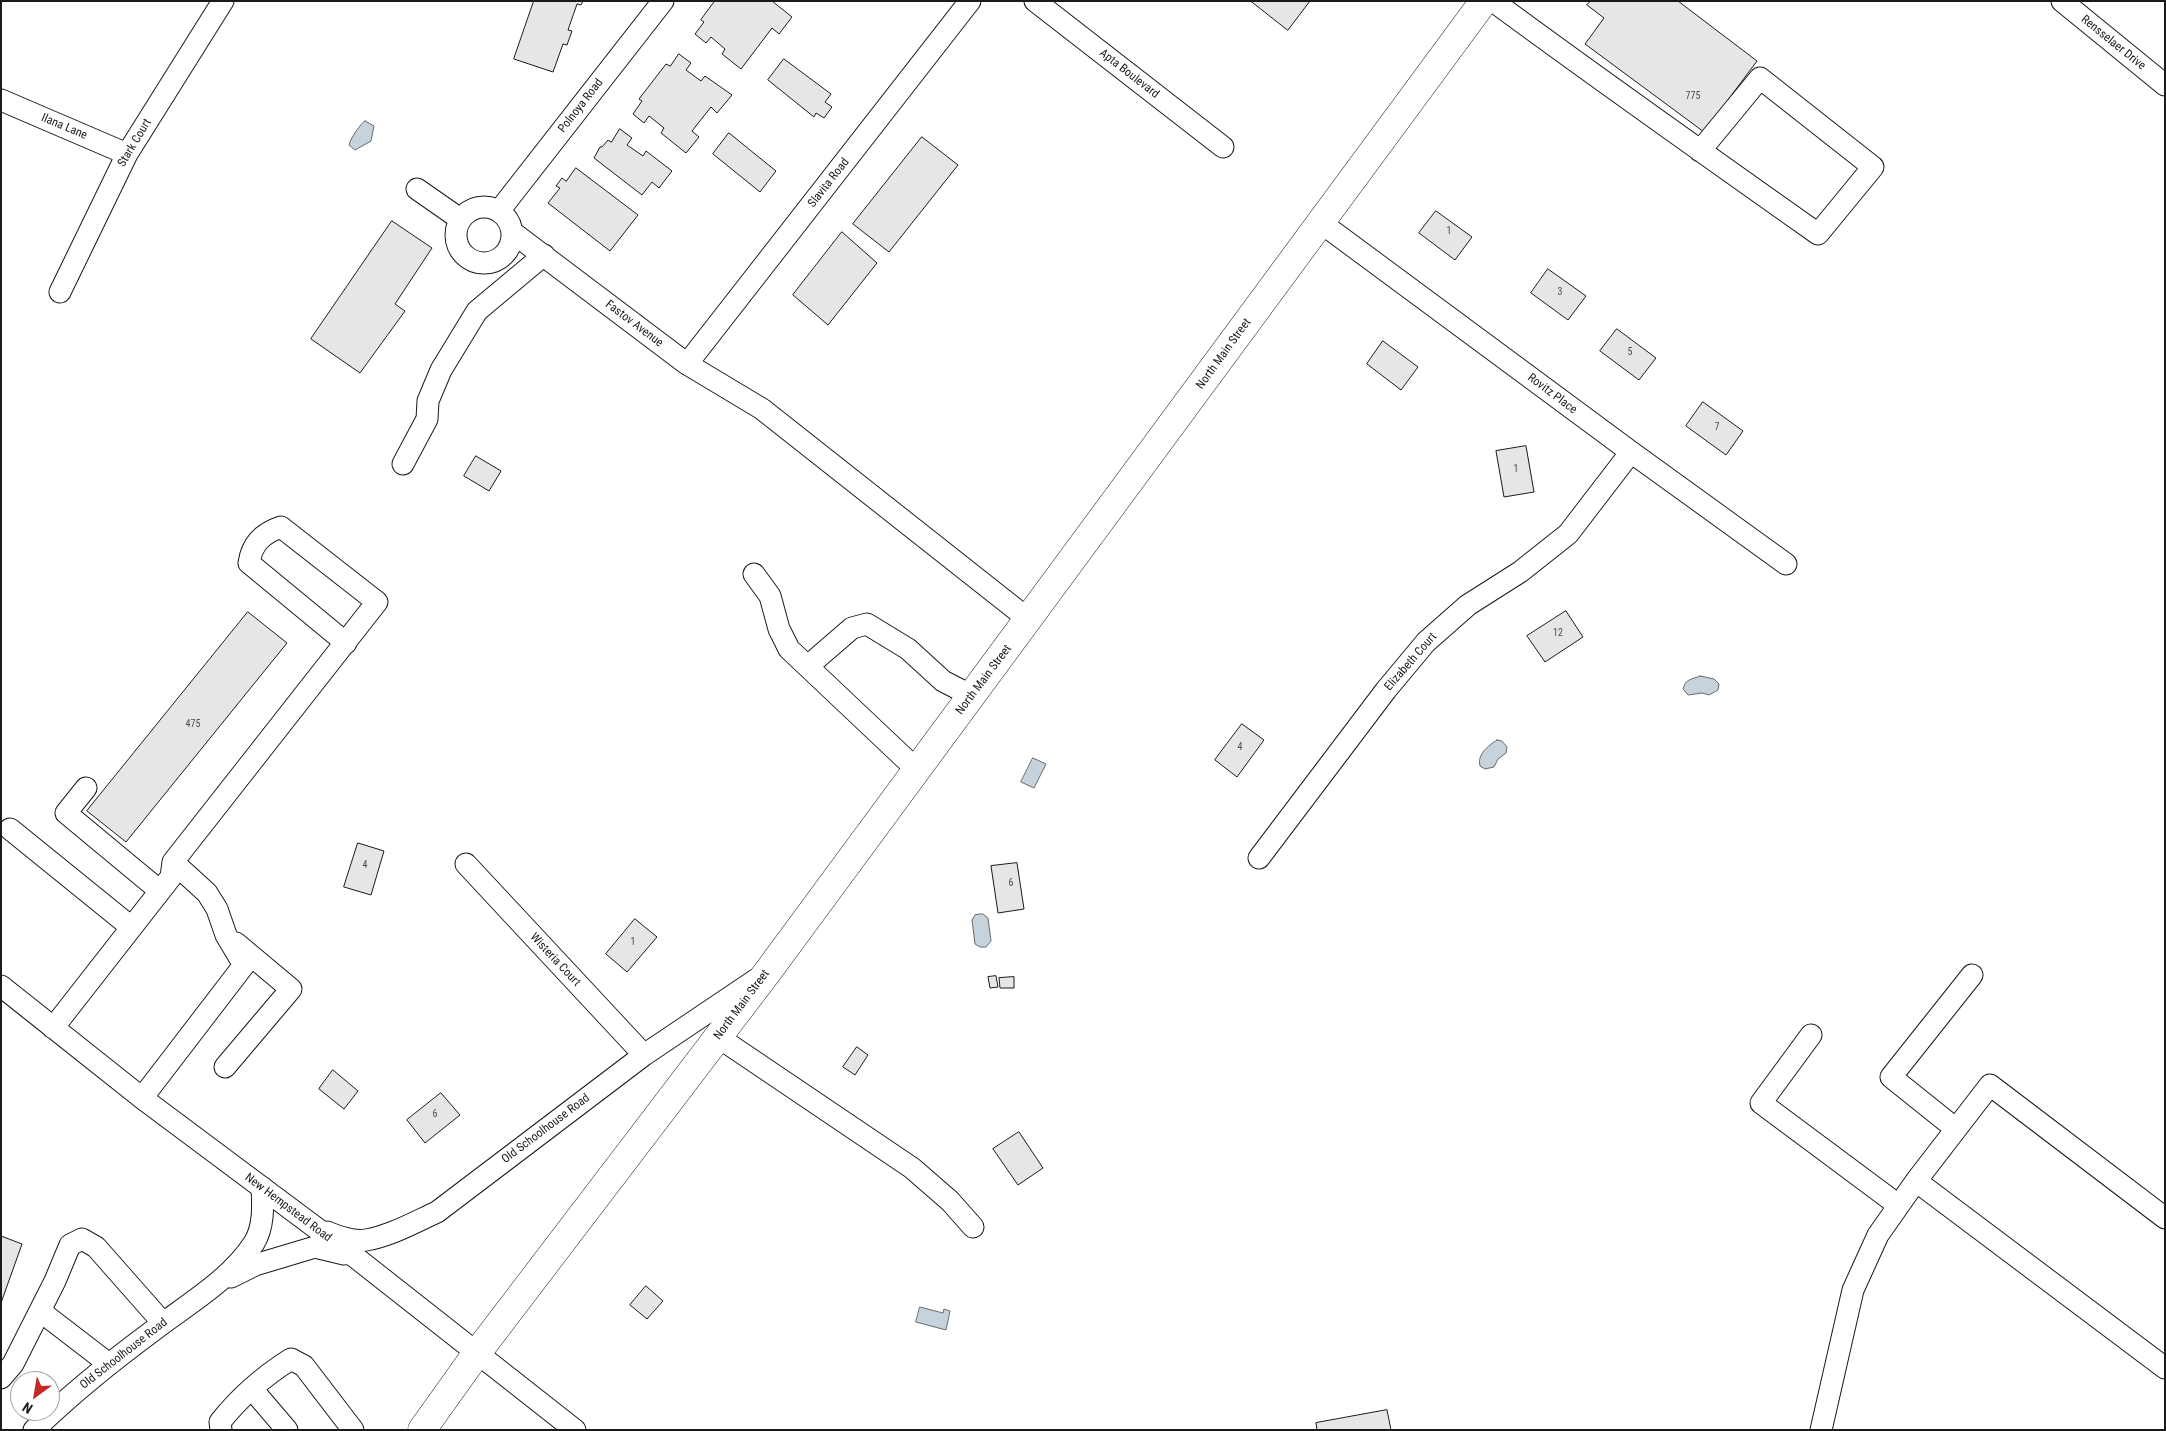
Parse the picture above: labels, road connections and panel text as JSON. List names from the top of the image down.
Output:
{
  "streets": {
    "main road": ["North Main Street"],
    "street": [
      "Rensselaer Drive",
      "Apta Boulevard",
      "Polnoya Road",
      "Ilana Lane",
      "Stark Court",
      "Slavita Road",
      "Fastov Avenue",
      "Rovitz Place",
      "Elizabeth Court",
      "Wisteria Court",
      "Old Schoolhouse Road",
      "New Hempstead Road"
    ]
  },
  "crossings": [
    ["Polnoya Road", "Fastov Avenue"],
    ["Ilana Lane", "Stark Court"],
    ["Slavita Road", "Fastov Avenue"],
    ["Fastov Avenue", "North Main Street"],
    ["North Main Street", "Rovitz Place"],
    ["North Main Street", "Old Schoolhouse Road"],
    ["North Main Street", "New Hempstead Road"],
    ["Rovitz Place", "Elizabeth Court"],
    ["Wisteria Court", "Old Schoolhouse Road"],
    ["Old Schoolhouse Road", "New Hempstead Road"]
  ],
  "house_numbers": [
    "775",
    "1",
    "3",
    "5",
    "7",
    "1",
    "12",
    "475",
    "4",
    "4",
    "6",
    "1",
    "6"
  ],
  "north": "bottom left"
}
